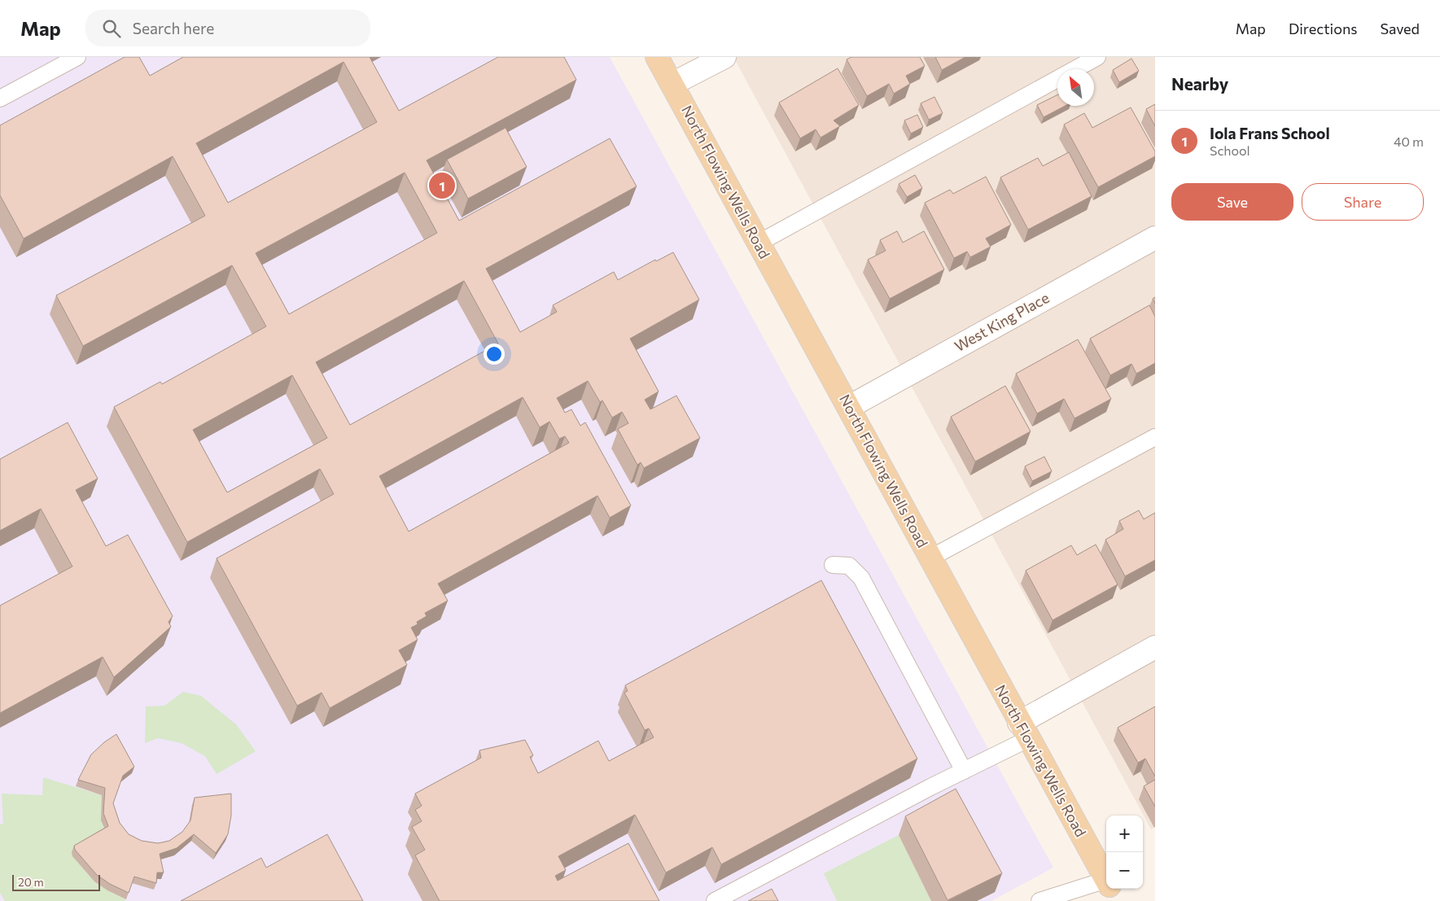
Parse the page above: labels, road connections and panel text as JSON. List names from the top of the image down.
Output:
{
  "streets": {
    "main road": ["North Flowing Wells Road"],
    "street": ["West King Place"]
  },
  "crossings": [
    ["North Flowing Wells Road", "West King Place"]
  ],
  "scale_bar": "20 m",
  "north": "top left",
  "page": {
    "header": "Map",
    "search": "Search here",
    "nav": ["Map", "Directions", "Saved"],
    "heading": "Nearby",
    "list": [
      {
        "mark": "1",
        "name": "Iola Frans School",
        "note": "School",
        "value": "40 m"
      }
    ],
    "pins": "1",
    "buttons": ["Save", "Share"],
    "map_buttons": ["+", "−"],
    "scale": "20 m"
  }
}
